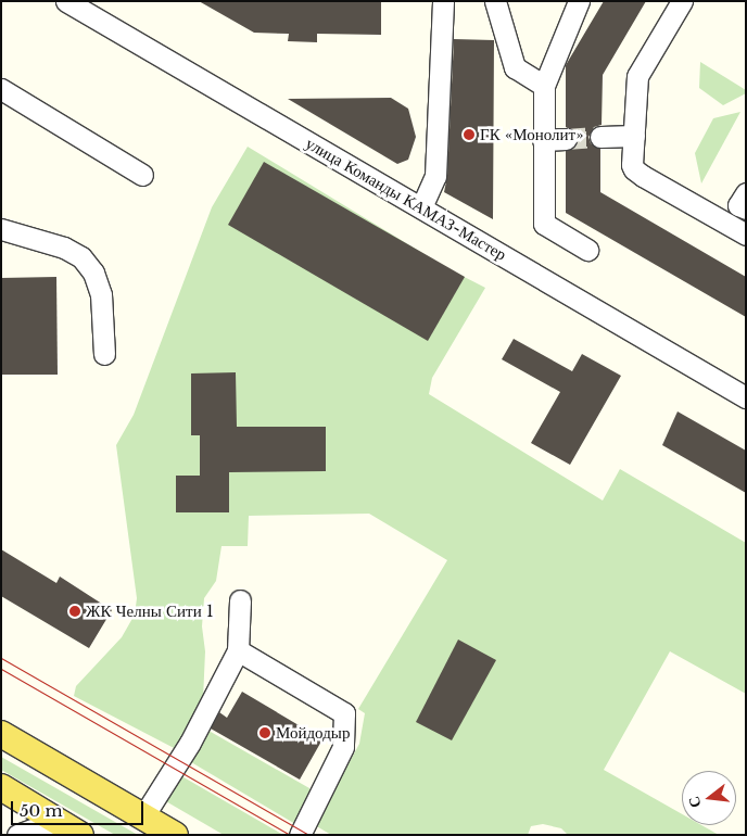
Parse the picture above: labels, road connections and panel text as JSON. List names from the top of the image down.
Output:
{
  "streets": {
    "street": ["улица Команды КАМАЗ-Мастер"]
  },
  "places": ["ГК «Монолит»", "ЖК Челны Сити 1", "Мойдодыр"],
  "scale_bar": "50 m",
  "north": "left"
}
